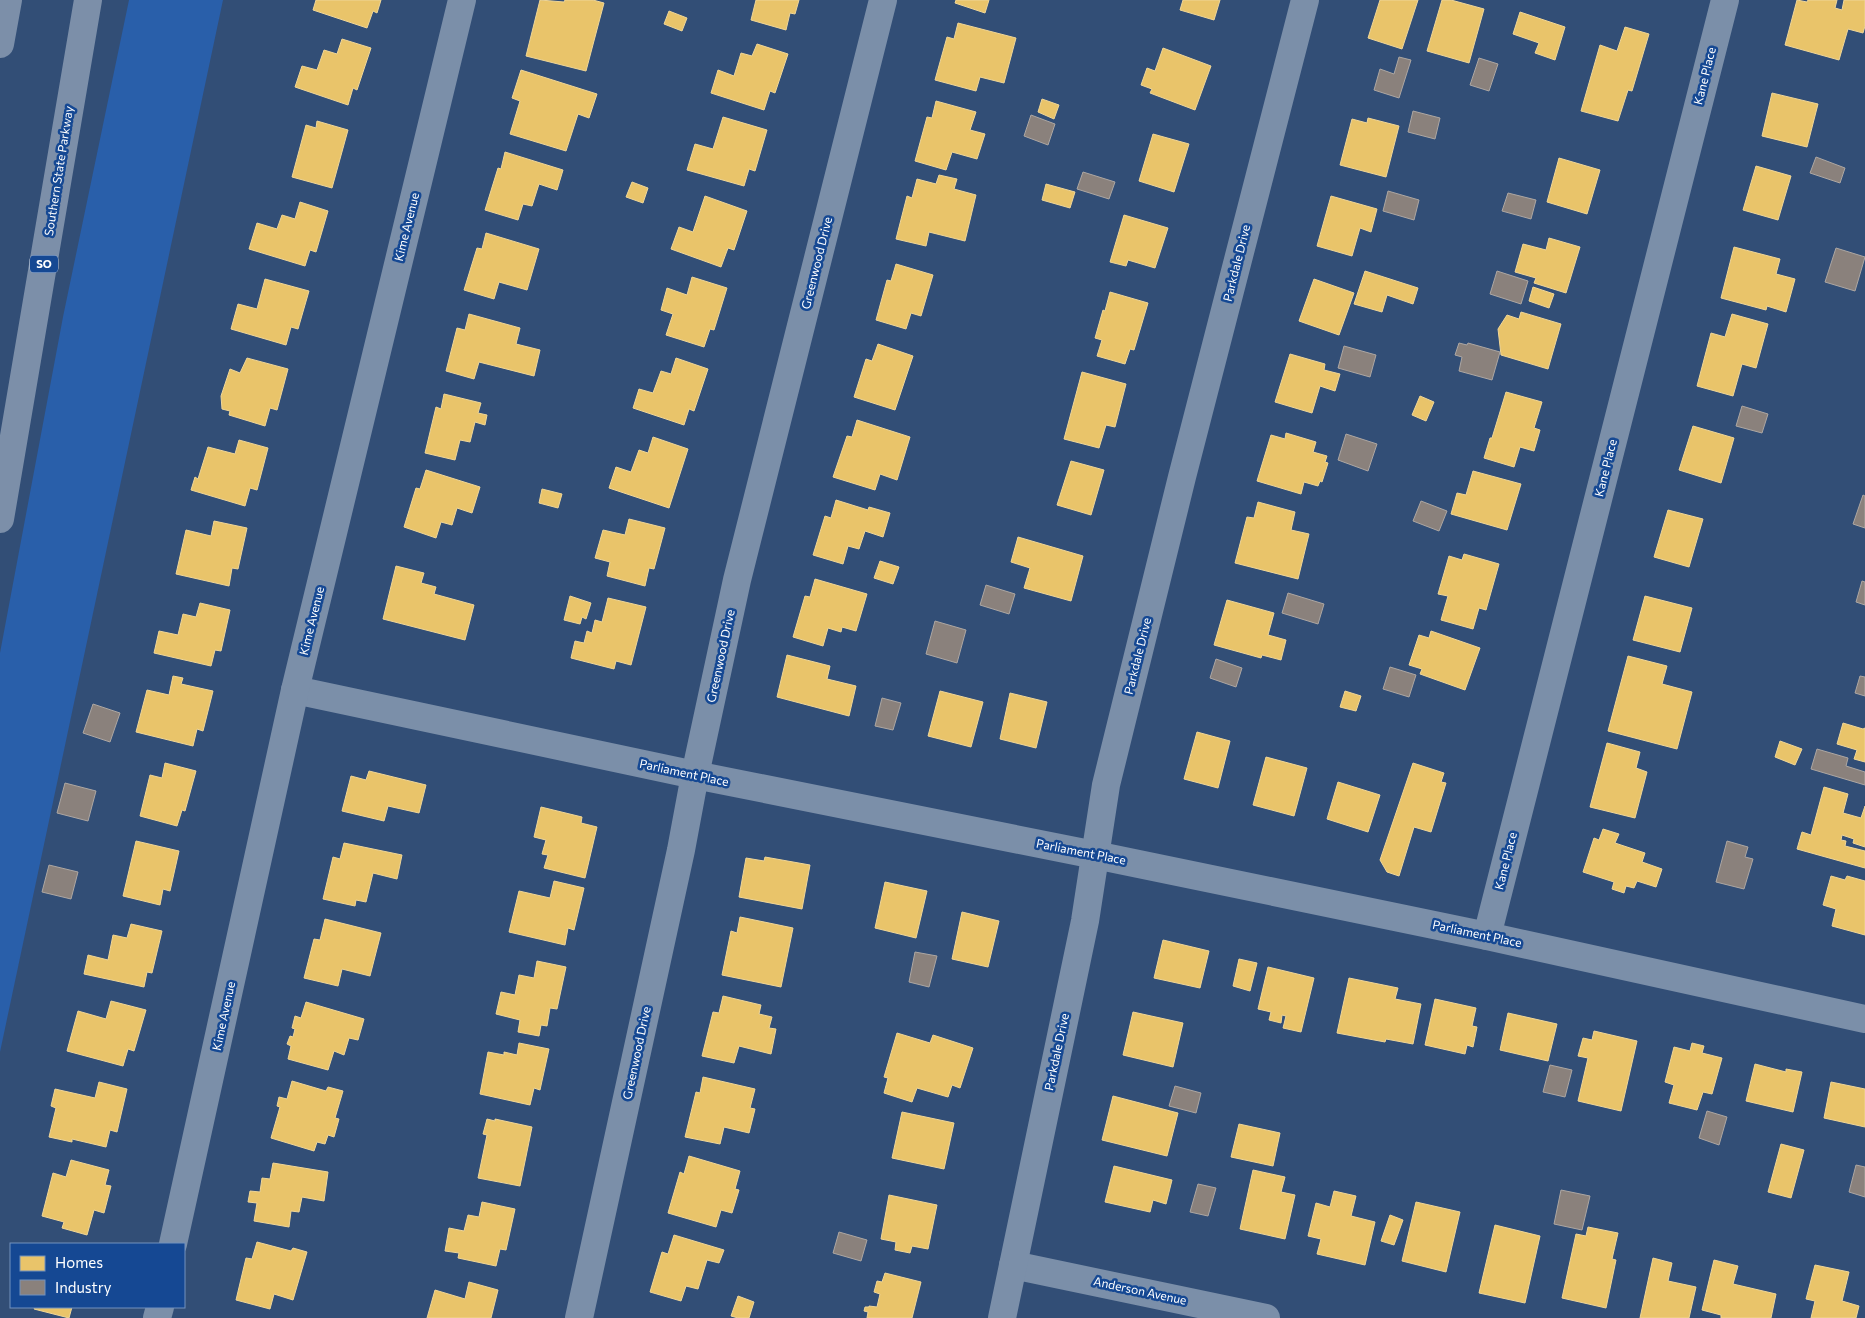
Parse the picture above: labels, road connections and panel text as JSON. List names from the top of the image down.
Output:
{
  "streets": {
    "highway": ["Southern State Parkway", "SO"],
    "street": [
      "Kane Place",
      "Kime Avenue",
      "Greenwood Drive",
      "Parkdale Drive",
      "Parliament Place",
      "Anderson Avenue"
    ]
  },
  "crossings": [
    ["Kane Place", "Parliament Place"],
    ["Kime Avenue", "Parliament Place"],
    ["Greenwood Drive", "Parliament Place"],
    ["Parkdale Drive", "Parliament Place"],
    ["Parkdale Drive", "Anderson Avenue"]
  ],
  "legend": ["Homes", "Industry"]
}
